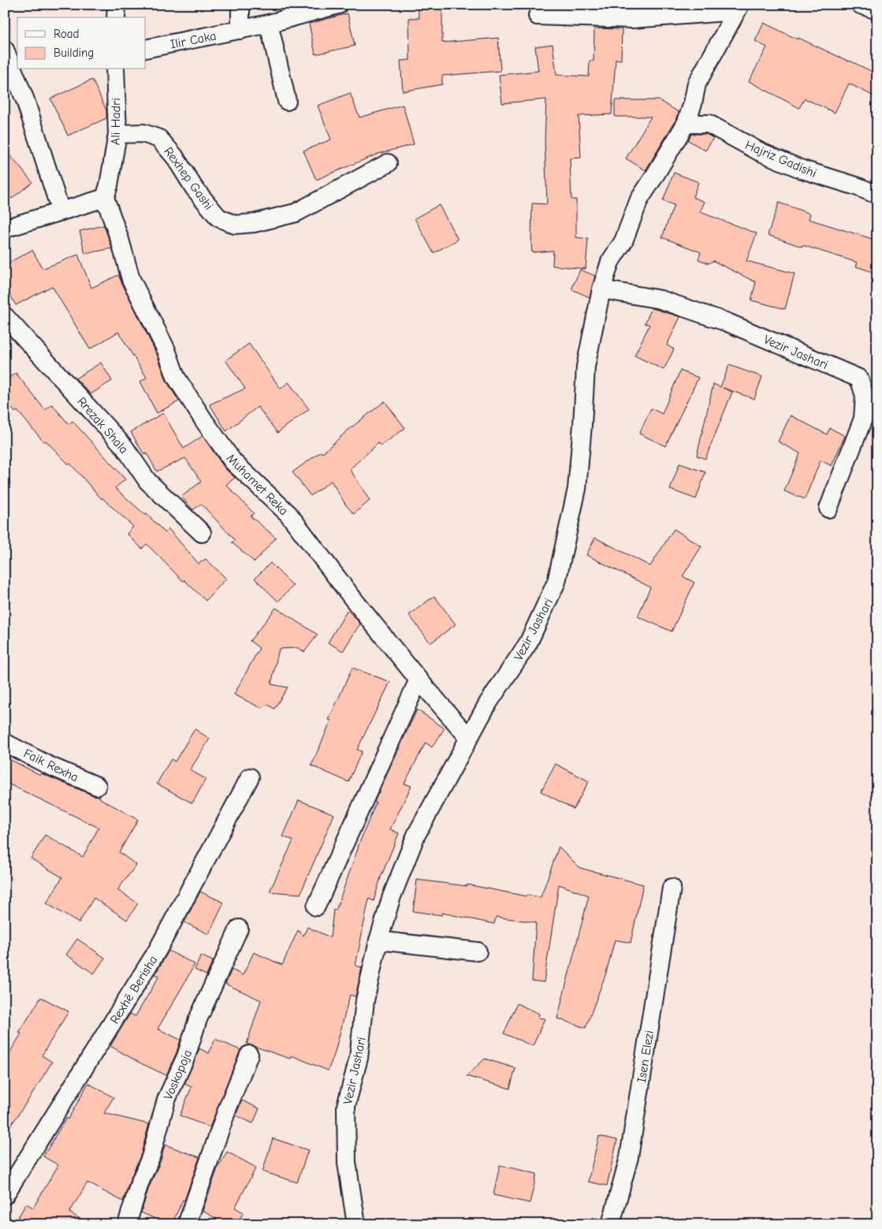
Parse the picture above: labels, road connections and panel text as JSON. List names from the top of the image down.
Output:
{
  "streets": {
    "street": [
      "Ilir Caka",
      "Ali Hadri",
      "Hajriz Gadishi",
      "Rexhep Gashi",
      "Vezir Jashari",
      "Rrezak Shala",
      "Muhamet Reka",
      "Faik Rexha",
      "Rexhë Berisha",
      "Isen Elezi",
      "Voskopoja"
    ]
  },
  "crossings": [
    ["Ali Hadri", "Rexhep Gashi"],
    ["Ali Hadri", "Muhamet Reka"],
    ["Hajriz Gadishi", "Vezir Jashari"],
    ["Vezir Jashari", "Muhamet Reka"]
  ],
  "legend": ["Road", "Building"]
}
